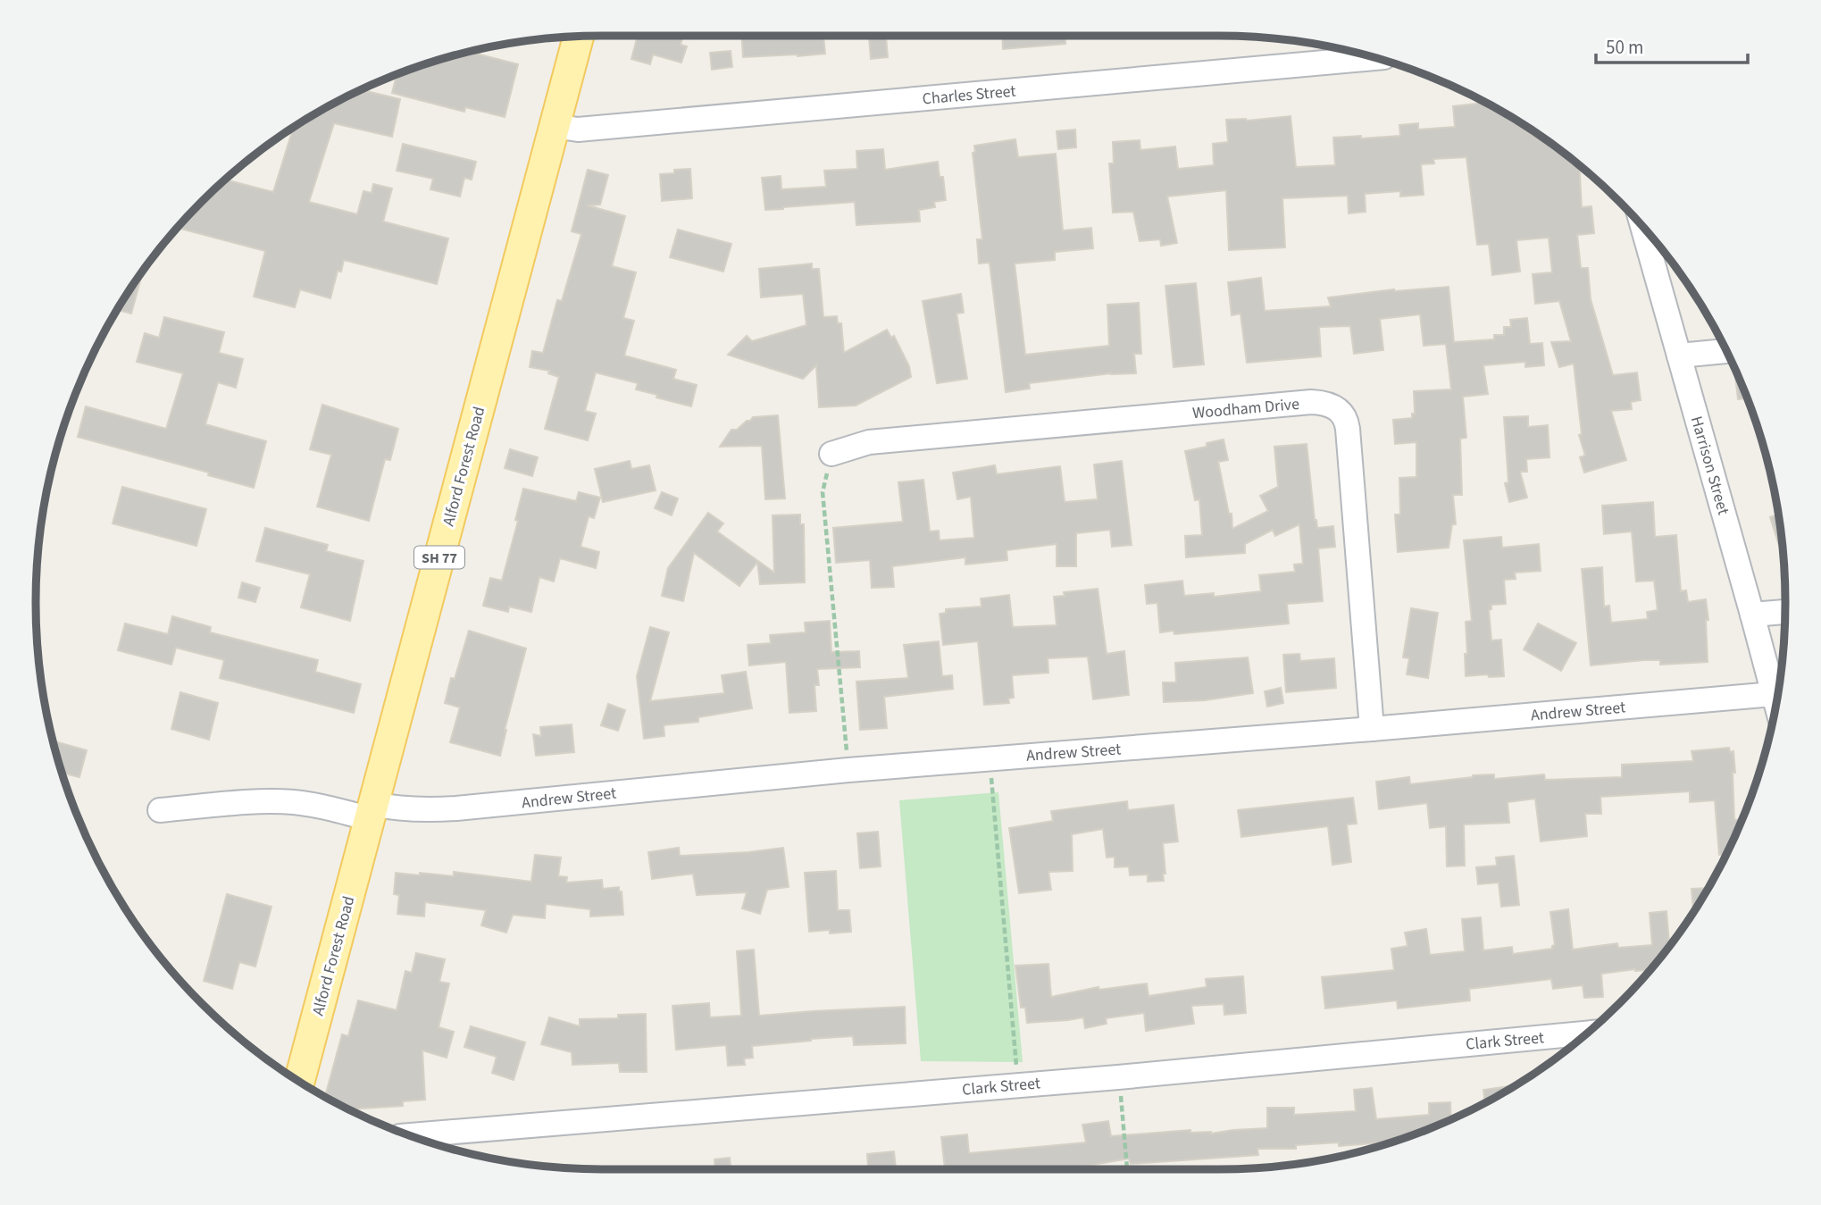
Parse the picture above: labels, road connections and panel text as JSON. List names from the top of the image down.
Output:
{
  "streets": {
    "main road": ["Alford Forest Road", "SH 77"],
    "street": [
      "Charles Street",
      "Woodham Drive",
      "Harrison Street",
      "Andrew Street",
      "Clark Street"
    ]
  },
  "crossings": [
    ["Charles Street", "Alford Forest Road"],
    ["Woodham Drive", "Andrew Street"],
    ["Harrison Street", "Andrew Street"],
    ["Alford Forest Road", "Andrew Street"]
  ],
  "scale_bar": "50 m"
}
